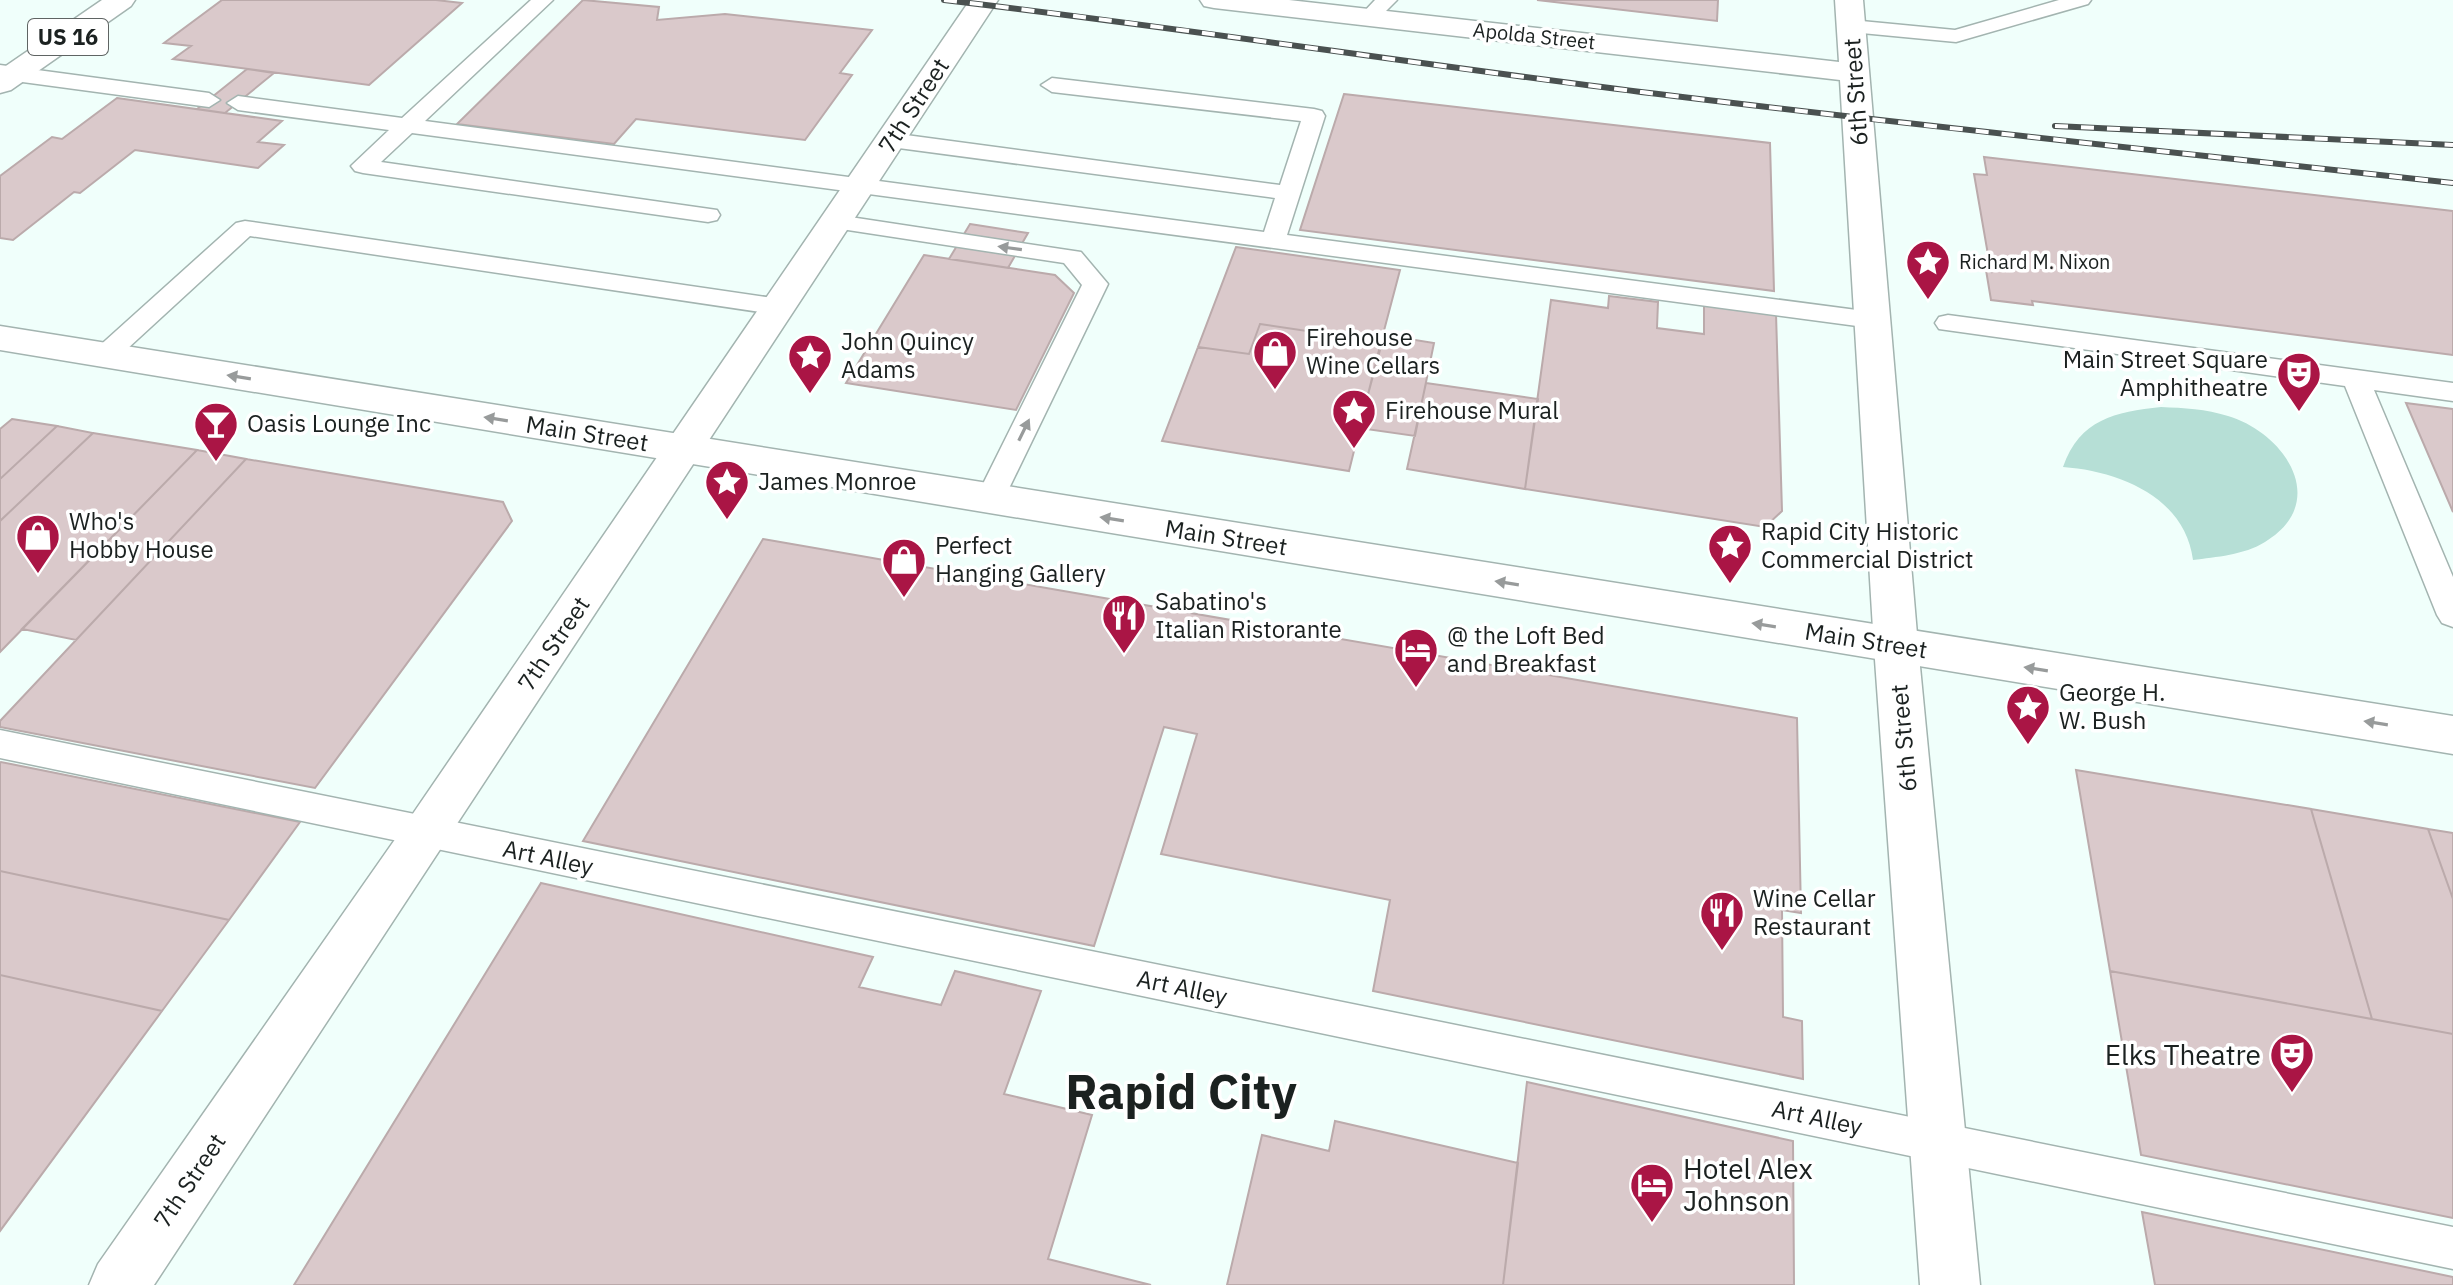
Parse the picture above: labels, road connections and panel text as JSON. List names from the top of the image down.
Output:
{
  "streets": {
    "main road": [
      "Apolda Street",
      "US 16",
      "6th Street",
      "7th Street",
      "Main Street"
    ],
    "lane": ["Art Alley"]
  },
  "crossings": [
    ["Apolda Street", "6th Street"],
    ["6th Street", "Main Street"],
    ["6th Street", "Art Alley"],
    ["7th Street", "Main Street"],
    ["7th Street", "Art Alley"]
  ],
  "one_way": ["Main Street"],
  "districts": ["Rapid City"],
  "places": {
    "place": [
      "Richard M. Nixon",
      "John Quincy Adams",
      "Firehouse Mural",
      "James Monroe",
      "Rapid City Historic Commercial District",
      "George H. W. Bush"
    ],
    "shop": ["Firehouse Wine Cellars", "Who's Hobby House", "Perfect Hanging Gallery"],
    "theatre": ["Main Street Square Amphitheatre", "Elks Theatre"],
    "bar": ["Oasis Lounge Inc"],
    "restaurant": ["Sabatino's Italian Ristorante", "Wine Cellar Restaurant"],
    "hotel": ["@ the Loft Bed and Breakfast", "Hotel Alex Johnson"]
  }
}
